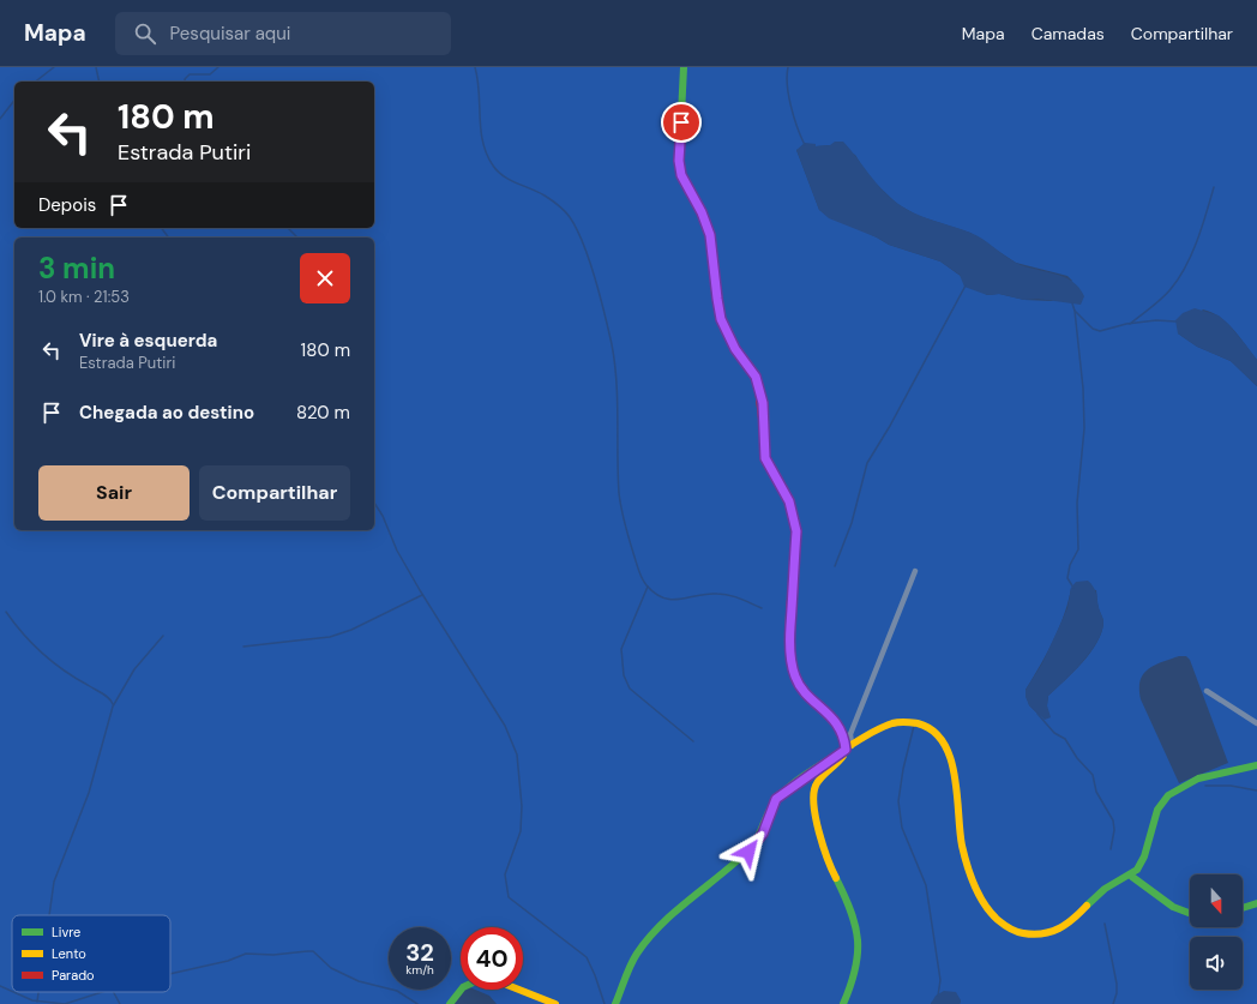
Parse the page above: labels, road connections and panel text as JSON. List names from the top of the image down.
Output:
{
  "legend": ["Livre", "Lento", "Parado"],
  "north": "bottom",
  "page": {
    "header": "Mapa",
    "search": "Pesquisar aqui",
    "nav": ["Mapa", "Camadas", "Compartilhar"],
    "turn": ["180 m", "Estrada Putiri"],
    "then": "Depois",
    "heading": ["3 min", "1.0 km · 21:53"],
    "list": [
      {
        "name": "Vire à esquerda",
        "note": "Estrada Putiri",
        "value": "180 m"
      },
      {
        "name": "Chegada ao destino",
        "value": "820 m"
      }
    ],
    "buttons": ["Sair", "Compartilhar"],
    "speed": "32 km/h",
    "limit": "40"
  }
}
